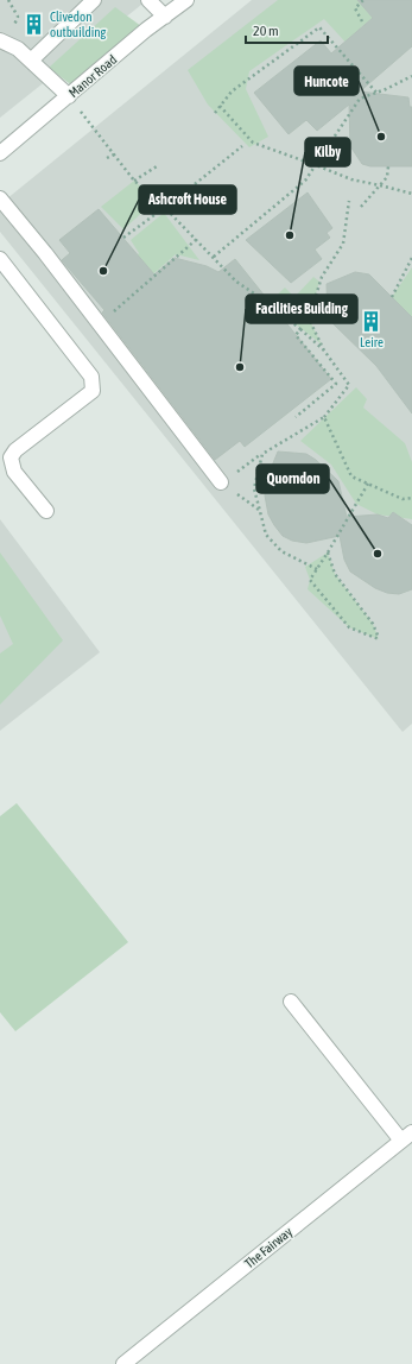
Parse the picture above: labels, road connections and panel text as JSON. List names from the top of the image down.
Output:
{
  "streets": {
    "street": ["Manor Road", "The Fairway"]
  },
  "places": {
    "building": ["Clivedon outbuilding", "Leire"],
    "other": [
      "Huncote",
      "Kilby",
      "Ashcroft House",
      "Facilities Building",
      "Quorndon"
    ]
  },
  "scale_bar": "20 m"
}
